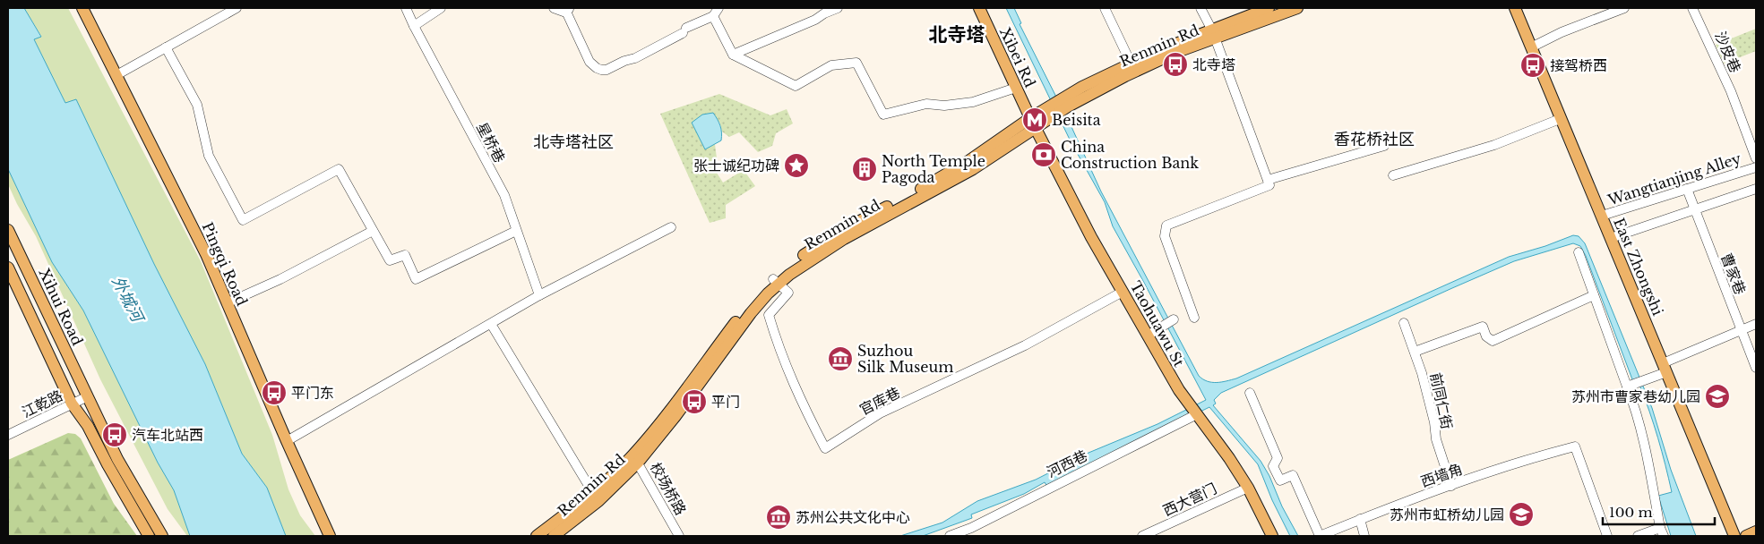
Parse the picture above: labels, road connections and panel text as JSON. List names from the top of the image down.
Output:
{
  "streets": {
    "main road": [
      "Renmin Rd",
      "Xibei Rd",
      "Pingqi Road",
      "East Zhongshi",
      "Xihui Road",
      "Taohuawu St"
    ],
    "street": [
      "沙皮巷",
      "星桥巷",
      "Wangtianjing Alley",
      "曹家巷",
      "官库巷",
      "前同仁街",
      "江乾路",
      "河西巷",
      "西墙角",
      "校场桥路",
      "西大营门"
    ]
  },
  "crossings": [
    ["Renmin Rd", "Xibei Rd"],
    ["Renmin Rd", "Taohuawu St"],
    ["Renmin Rd", "官库巷"],
    ["Renmin Rd", "校场桥路"],
    ["Xibei Rd", "Taohuawu St"],
    ["Wangtianjing Alley", "East Zhongshi"],
    ["Wangtianjing Alley", "曹家巷"],
    ["Xihui Road", "江乾路"],
    ["Taohuawu St", "官库巷"],
    ["Taohuawu St", "河西巷"],
    ["Taohuawu St", "西大营门"],
    ["前同仁街", "西墙角"]
  ],
  "districts": ["北寺塔", "香花桥社区", "北寺塔社区"],
  "water": ["外城河"],
  "places": {
    "bus stop": [
      "北寺塔",
      "接驾桥西",
      "平门东",
      "平门",
      "汽车北站西"
    ],
    "metro station": ["Beisita"],
    "bank": ["China Construction Bank"],
    "place": ["张士诚纪功碑"],
    "building": ["North Temple Pagoda"],
    "museum": ["Suzhou Silk Museum", "苏州公共文化中心"],
    "school or university": ["苏州市曹家巷幼儿园", "苏州市虹桥幼儿园"]
  },
  "scale_bar": "100 m"
}
